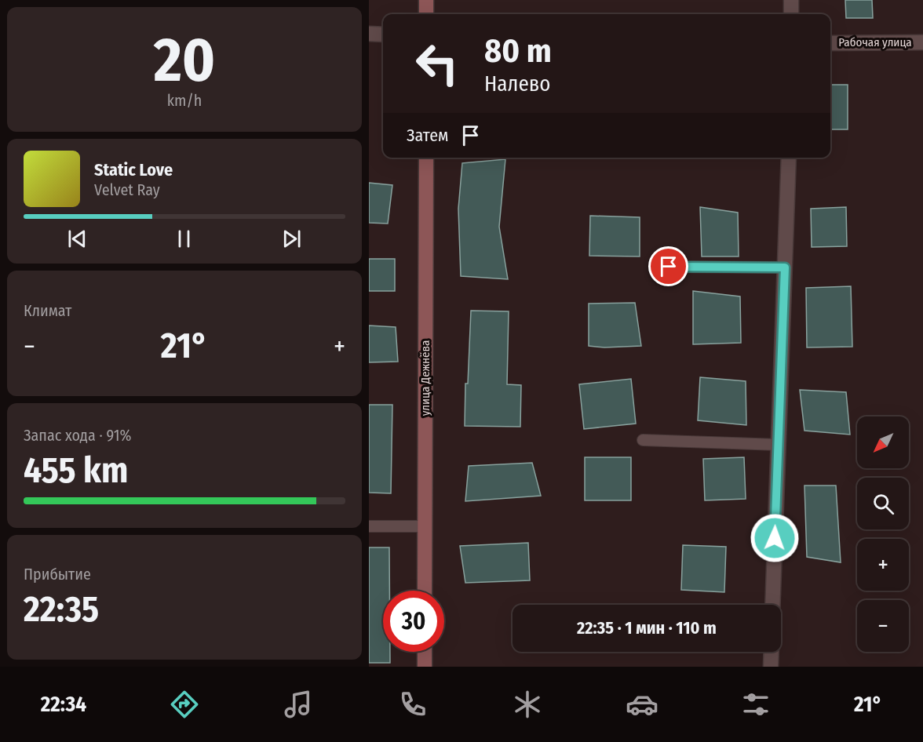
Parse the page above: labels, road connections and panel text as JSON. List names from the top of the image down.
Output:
{
  "streets": {
    "main road": ["улица Дежнёва"],
    "street": ["Рабочая улица"]
  },
  "north": "bottom left",
  "page": {
    "tile": [
      ["20", "km/h"],
      "Климат",
      ["Запас хода · 91%", "455 km"],
      ["Прибытие", "22:35"]
    ],
    "turn": ["80 m", "Налево"],
    "then": "Затем",
    "song": ["Static Love", "Velvet Ray"],
    "heat": ["−", "21°", "+"],
    "map_buttons": ["+", "−"],
    "limit": "30",
    "trip": "22:35 · 1 мин · 110 m",
    "tabs": ["22:34", "21°"]
  }
}
